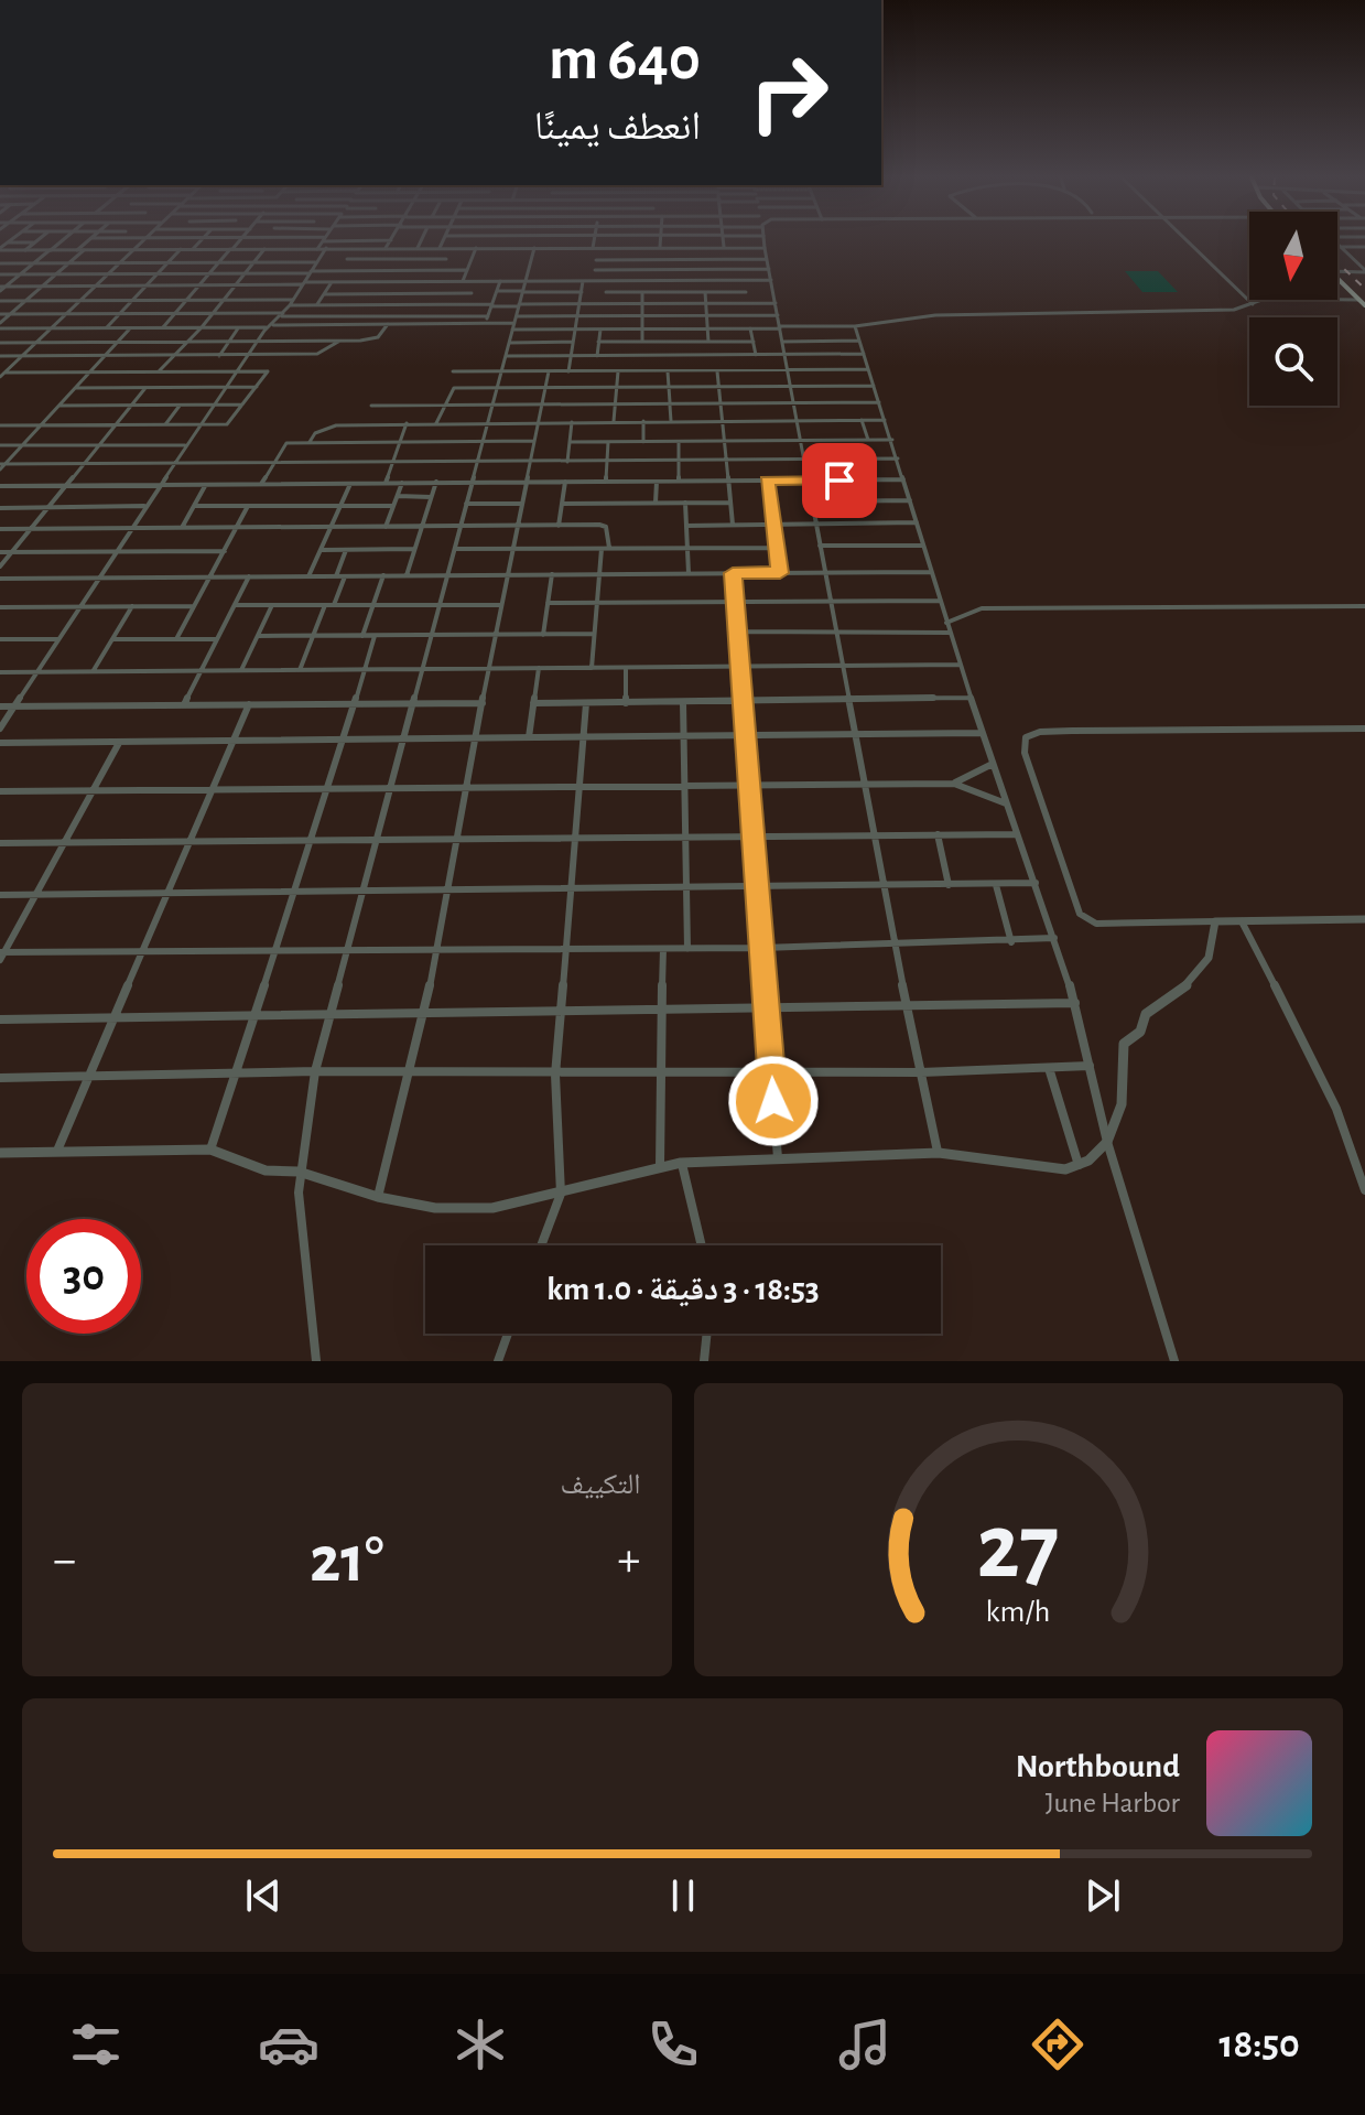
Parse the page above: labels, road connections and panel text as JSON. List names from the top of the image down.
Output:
{
  "north": "bottom",
  "page": {
    "turn": ["640 m", "انعطف يمينًا"],
    "limit": "30",
    "trip": "18:53 · 3 دقيقة · 1.0 km",
    "tile": "التكييف",
    "heat": ["−", "21°", "+"],
    "song": ["Northbound", "June Harbor"],
    "tabs": "18:50",
    "gauge": ["27", "km/h"]
  }
}
